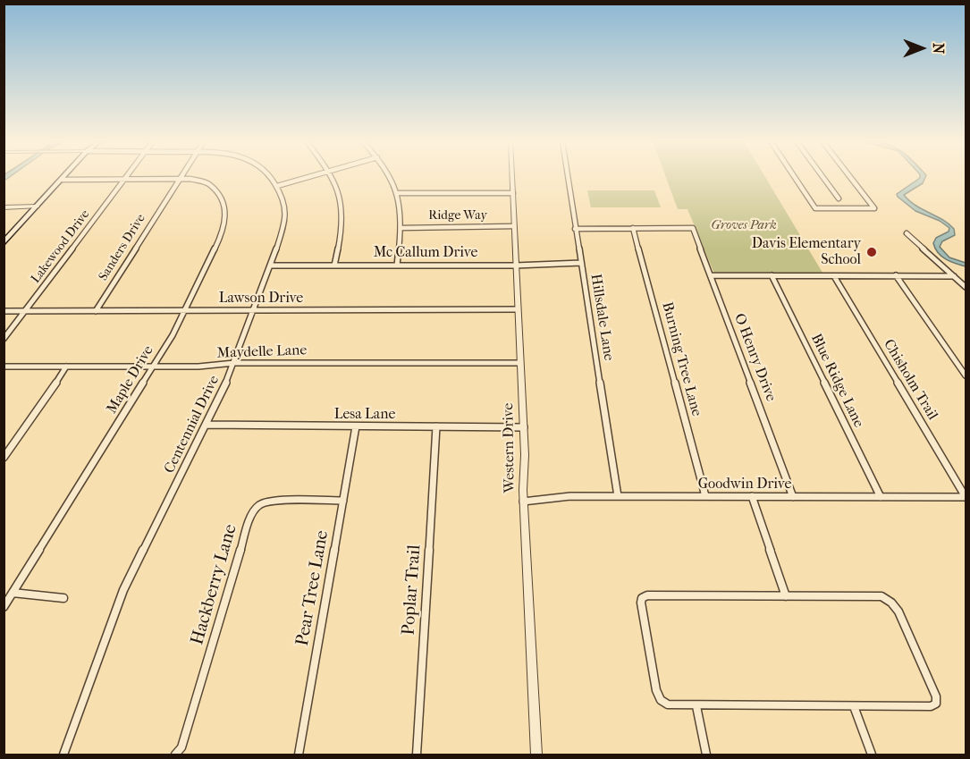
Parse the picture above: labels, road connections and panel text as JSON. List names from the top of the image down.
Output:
{
  "streets": {
    "street": [
      "Ridge Way",
      "Lakewood Drive",
      "Sanders Drive",
      "Mc Callum Drive",
      "Lawson Drive",
      "Hillsdale Lane",
      "Maydelle Lane",
      "O Henry Drive",
      "Burning Tree Lane",
      "Maple Drive",
      "Chisholm Trail",
      "Blue Ridge Lane",
      "Lesa Lane",
      "Centennial Drive",
      "Western Drive",
      "Goodwin Drive",
      "Hackberry Lane",
      "Pear Tree Lane",
      "Poplar Trail"
    ]
  },
  "crossings": [
    ["Ridge Way", "Western Drive"],
    ["Lakewood Drive", "Lawson Drive"],
    ["Sanders Drive", "Lawson Drive"],
    ["Sanders Drive", "Maple Drive"],
    ["Mc Callum Drive", "Hillsdale Lane"],
    ["Mc Callum Drive", "Centennial Drive"],
    ["Mc Callum Drive", "Western Drive"],
    ["Lawson Drive", "Maple Drive"],
    ["Lawson Drive", "Centennial Drive"],
    ["Lawson Drive", "Western Drive"],
    ["Hillsdale Lane", "Goodwin Drive"],
    ["Maydelle Lane", "Maple Drive"],
    ["Maydelle Lane", "Centennial Drive"],
    ["Maydelle Lane", "Western Drive"],
    ["O Henry Drive", "Burning Tree Lane"],
    ["O Henry Drive", "Goodwin Drive"],
    ["Burning Tree Lane", "Goodwin Drive"],
    ["Chisholm Trail", "Goodwin Drive"],
    ["Blue Ridge Lane", "Goodwin Drive"],
    ["Lesa Lane", "Centennial Drive"],
    ["Lesa Lane", "Western Drive"],
    ["Lesa Lane", "Pear Tree Lane"],
    ["Lesa Lane", "Poplar Trail"],
    ["Western Drive", "Goodwin Drive"],
    ["Hackberry Lane", "Pear Tree Lane"]
  ],
  "parks": ["Groves Park"],
  "places": ["Davis Elementary School"],
  "north": "right"
}
